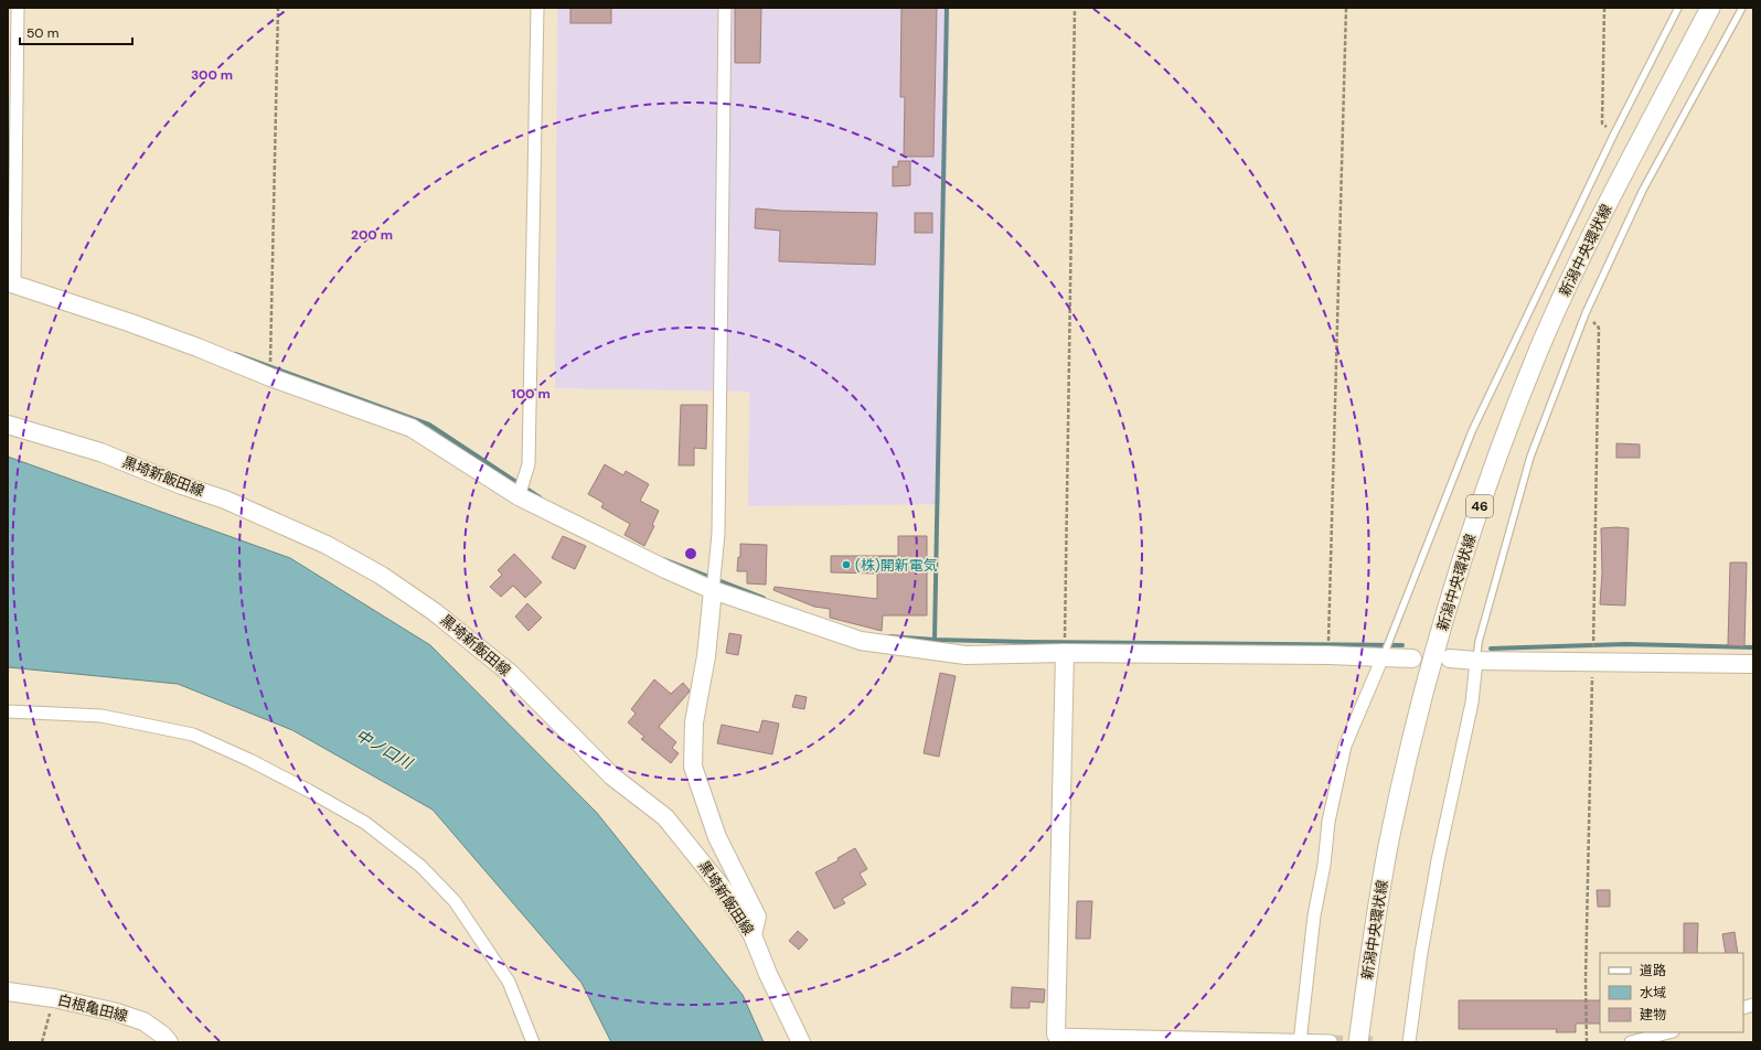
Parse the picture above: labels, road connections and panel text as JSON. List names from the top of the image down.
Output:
{
  "streets": {
    "main road": ["新潟中央環状線", "46"],
    "street": ["黒埼新飯田線", "白根亀田線"]
  },
  "water": ["中ノ口川"],
  "places": ["(株)開新電気"],
  "legend": ["道路", "水域", "建物"],
  "scale_bar": "50 m",
  "rings": ["300 m", "200 m", "100 m"]
}
